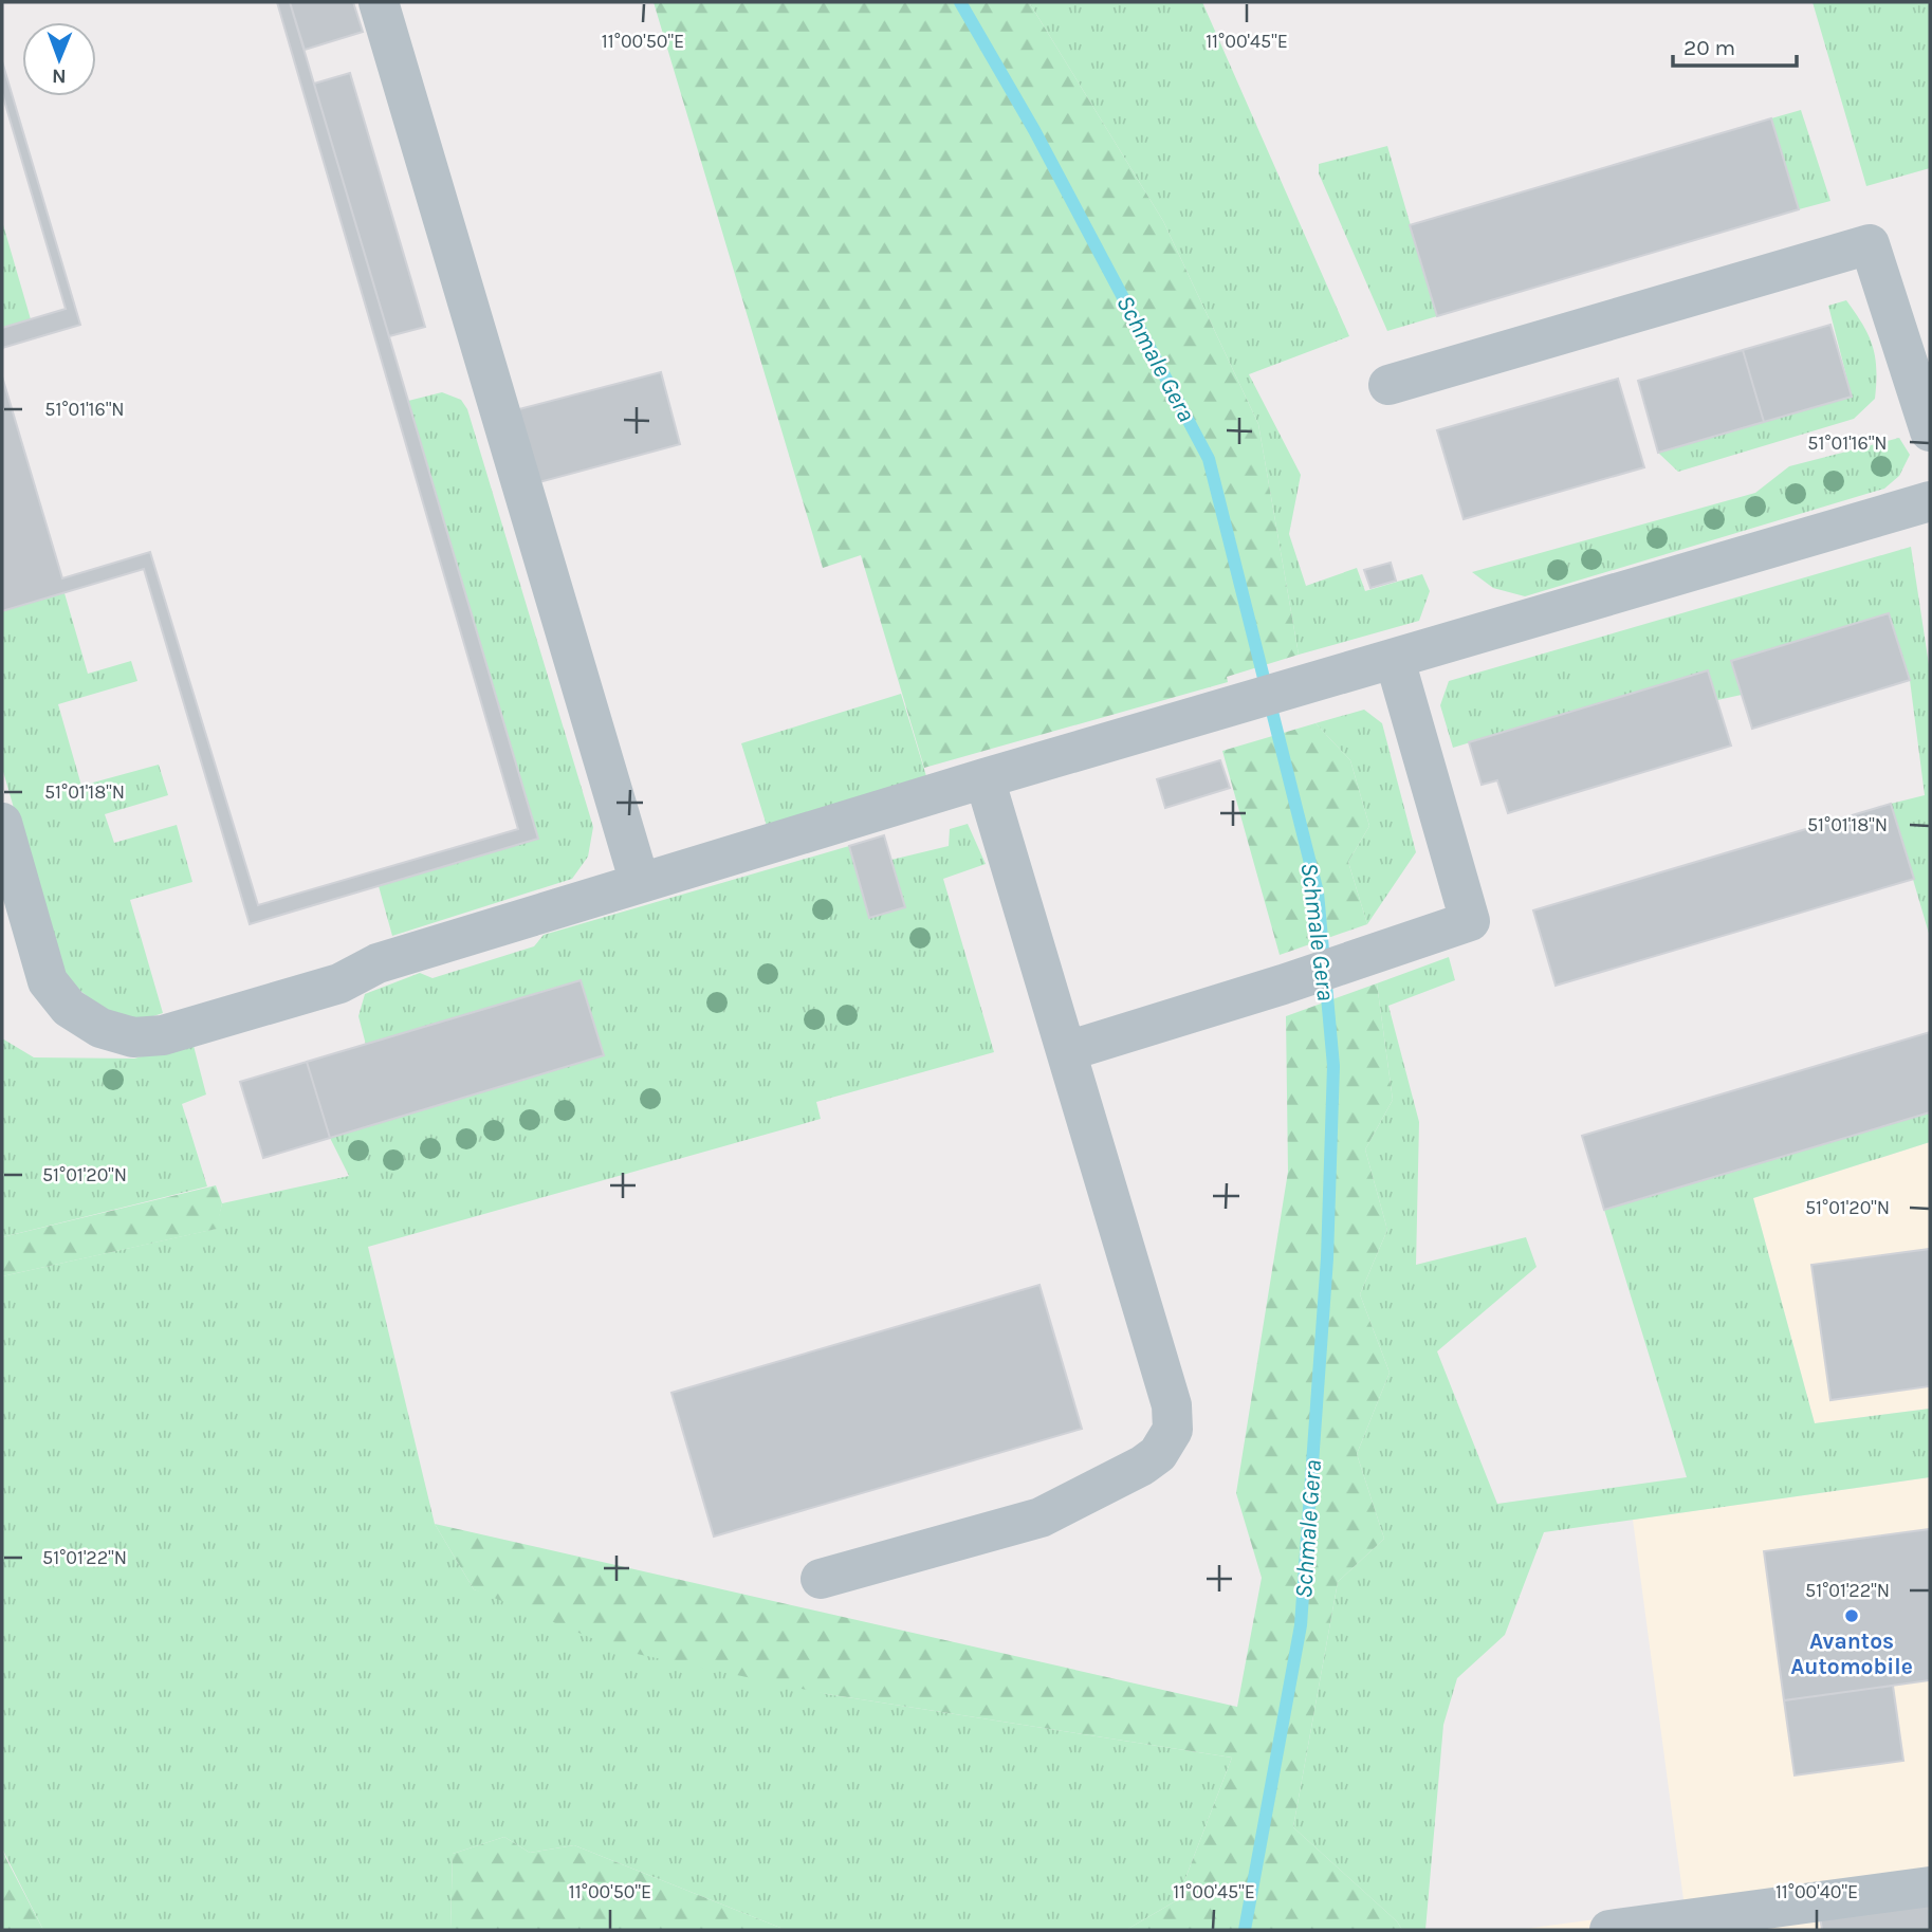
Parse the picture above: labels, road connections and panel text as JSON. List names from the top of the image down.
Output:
{
  "water": ["Schmale Gera"],
  "places": ["Avantos Automobile"],
  "scale_bar": "20 m",
  "north": "bottom",
  "coordinates": [
    "11°00'50\"E",
    "11°00'45\"E",
    "51°01'16\"N",
    "51°01'18\"N",
    "51°01'20\"N",
    "51°01'22\"N",
    "11°00'40\"E"
  ]
}
